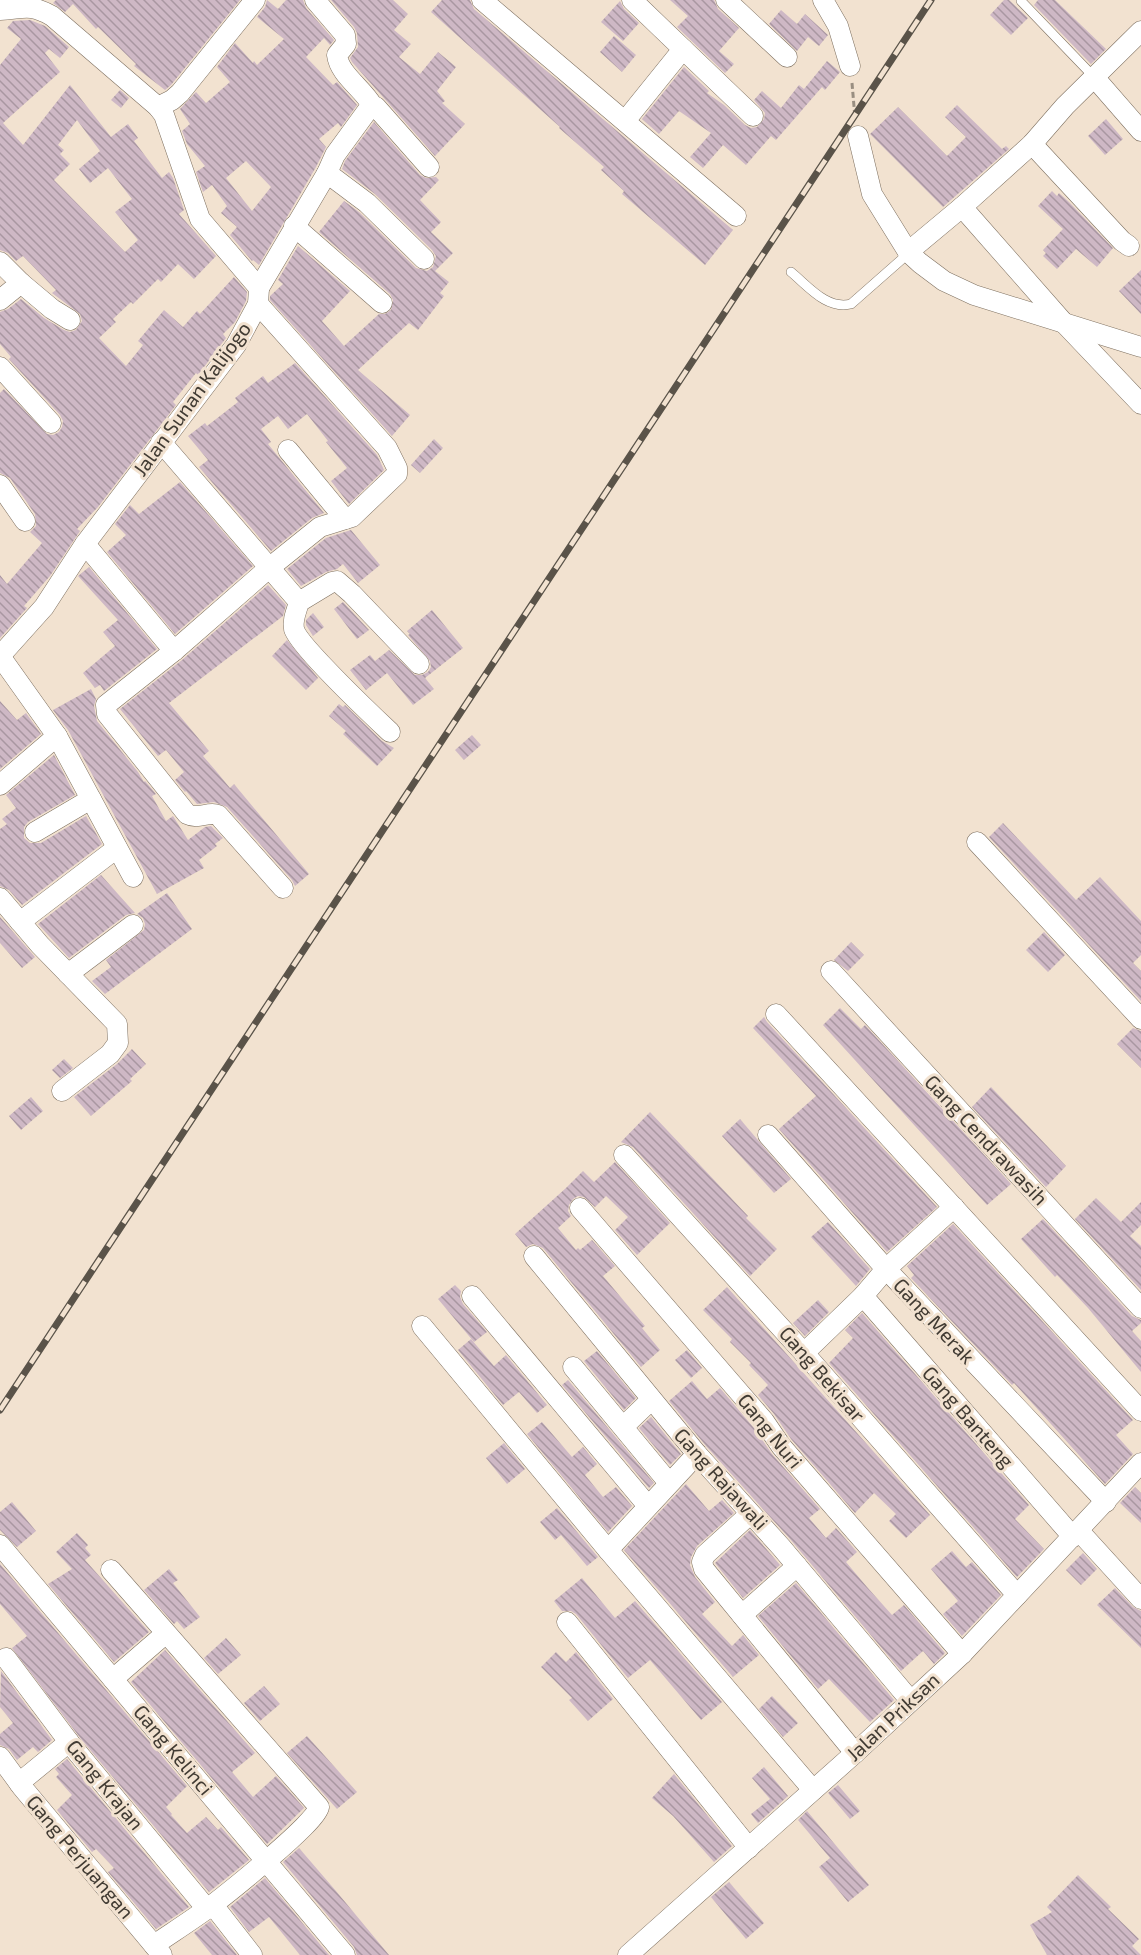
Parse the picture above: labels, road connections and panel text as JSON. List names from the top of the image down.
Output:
{
  "streets": {
    "street": [
      "Jalan Sunan Kalijogo",
      "Gang Cendrawasih",
      "Gang Merak",
      "Gang Bekisar",
      "Gang Banteng",
      "Gang Nuri",
      "Gang Rajawali",
      "Jalan Priksan",
      "Gang Kelinci",
      "Gang Krajan",
      "Gang Perjuangan"
    ]
  },
  "crossings": [
    ["Gang Merak", "Jalan Priksan"],
    ["Gang Bekisar", "Jalan Priksan"],
    ["Gang Banteng", "Jalan Priksan"],
    ["Gang Nuri", "Jalan Priksan"],
    ["Gang Rajawali", "Jalan Priksan"]
  ]
}
